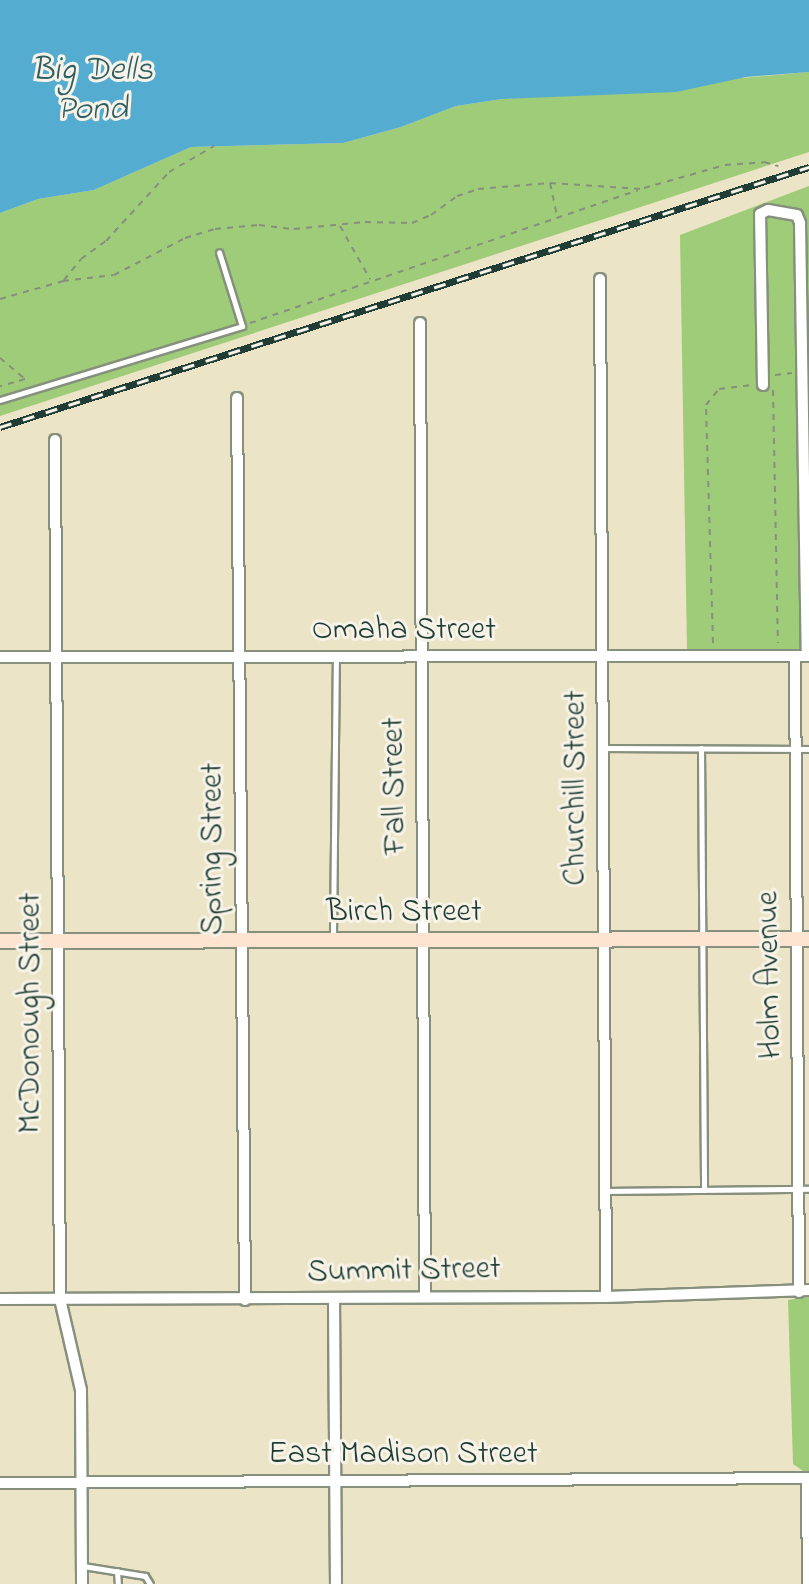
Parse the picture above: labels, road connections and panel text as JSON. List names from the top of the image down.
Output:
{
  "streets": {
    "main road": ["Birch Street"],
    "street": [
      "Omaha Street",
      "Fall Street",
      "Churchill Street",
      "Spring Street",
      "Holm Avenue",
      "McDonough Street",
      "Summit Street",
      "East Madison Street"
    ]
  },
  "crossings": [
    ["Omaha Street", "Fall Street"],
    ["Omaha Street", "Churchill Street"],
    ["Omaha Street", "Spring Street"],
    ["Omaha Street", "Holm Avenue"],
    ["Omaha Street", "McDonough Street"],
    ["Fall Street", "Birch Street"],
    ["Fall Street", "Summit Street"],
    ["Churchill Street", "Birch Street"],
    ["Churchill Street", "Summit Street"],
    ["Spring Street", "Birch Street"],
    ["Spring Street", "Summit Street"],
    ["Birch Street", "Holm Avenue"],
    ["Birch Street", "McDonough Street"],
    ["Holm Avenue", "Summit Street"],
    ["McDonough Street", "Summit Street"],
    ["McDonough Street", "East Madison Street"]
  ],
  "water": ["Big Dells Pond"]
}
